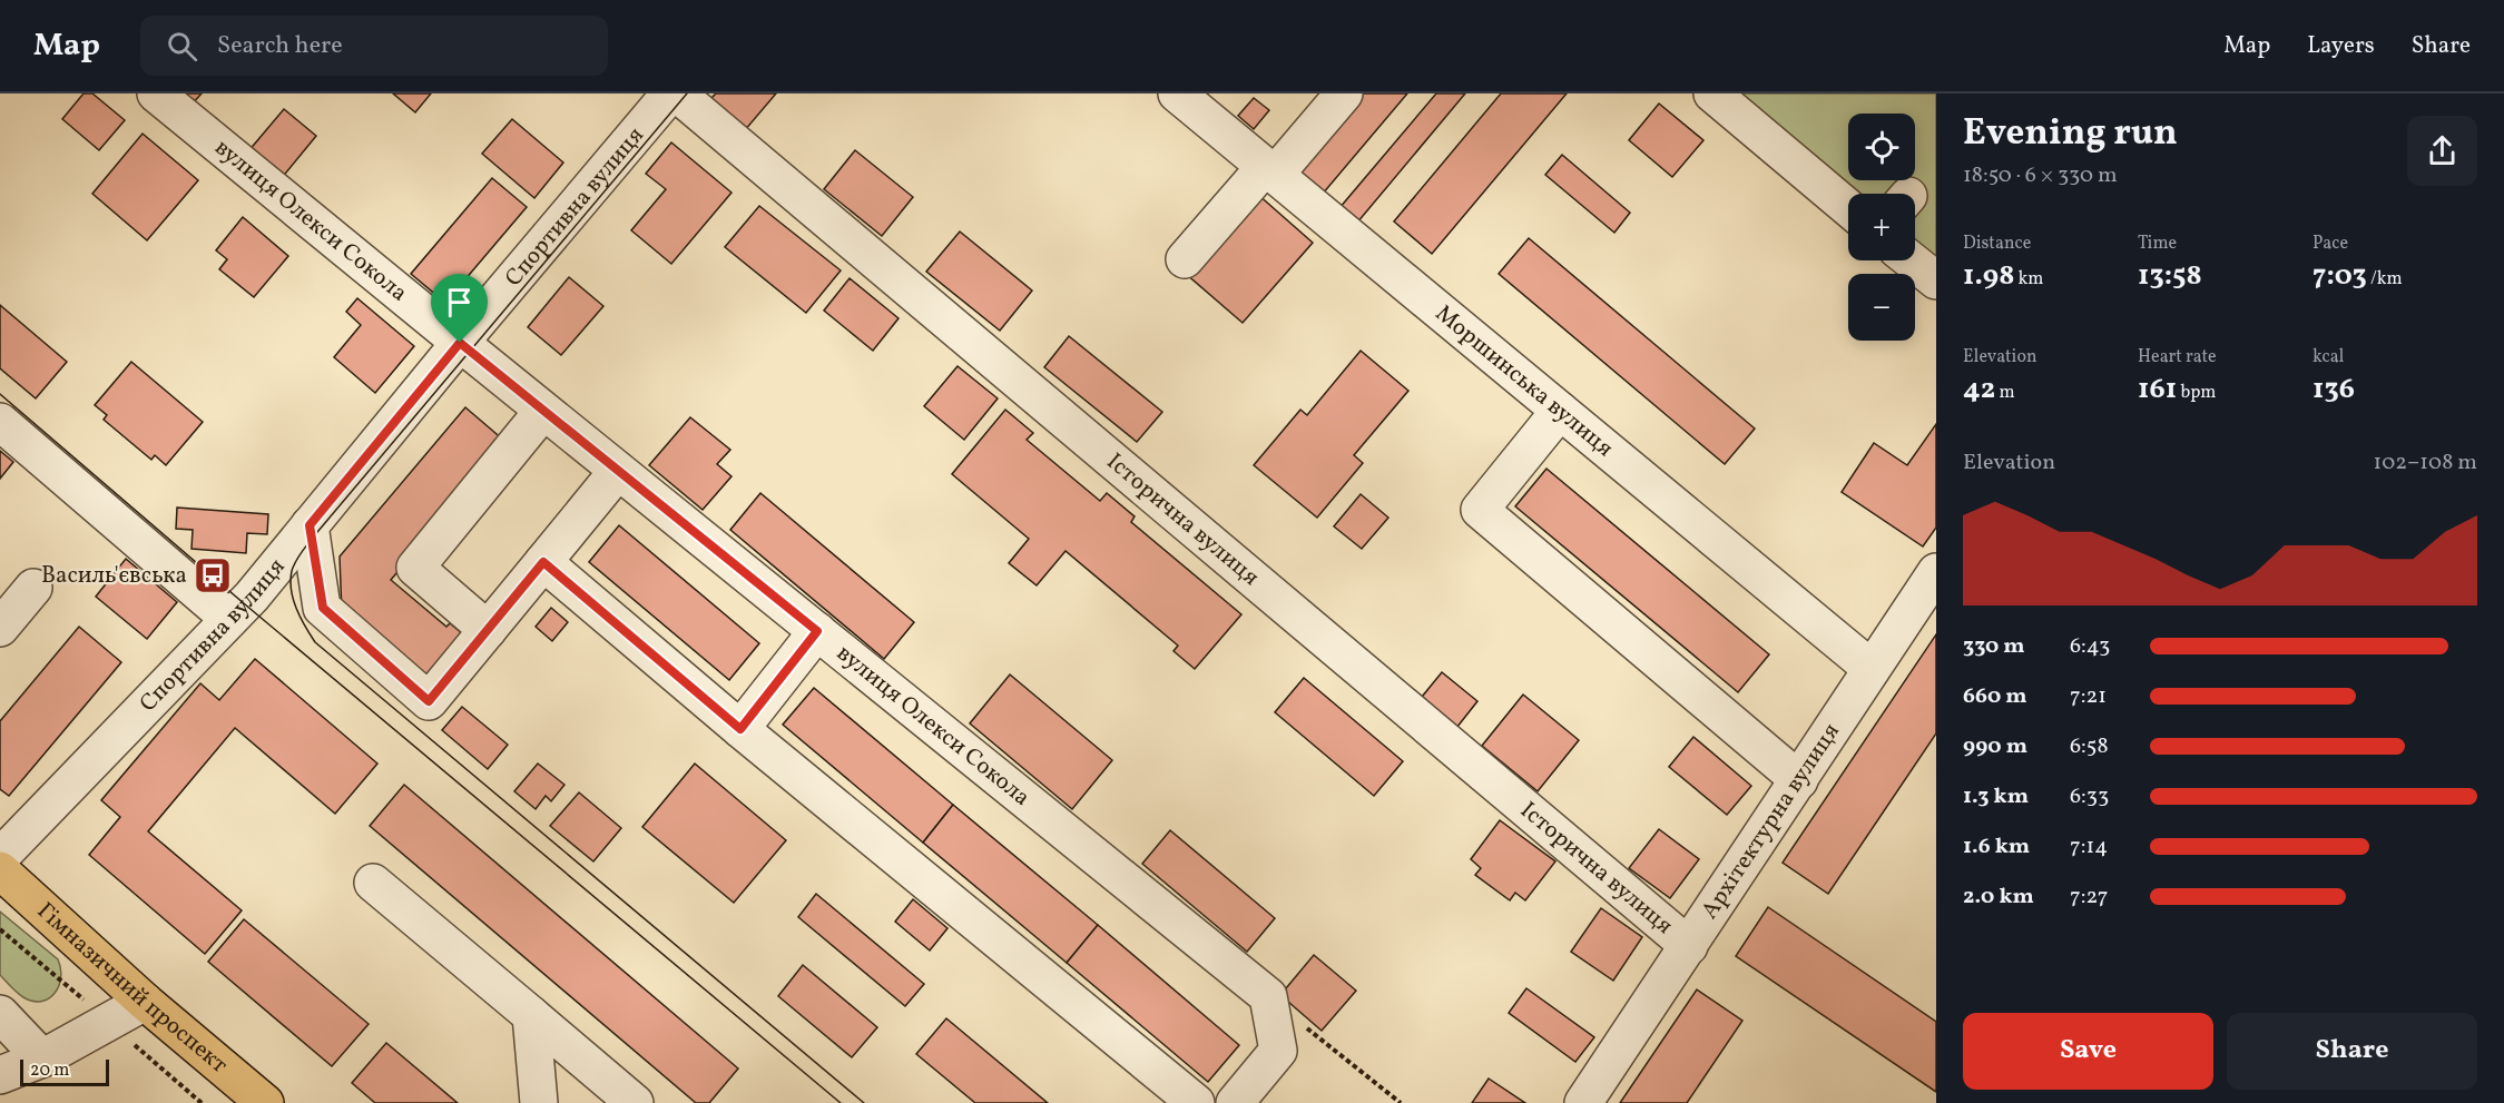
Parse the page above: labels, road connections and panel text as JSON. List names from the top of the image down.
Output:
{
  "streets": {
    "main road": ["Гімназичний проспект"],
    "street": [
      "Спортивна вулиця",
      "вулиця Олекси Сокола",
      "Моршинська вулиця",
      "Історична вулиця",
      "Архітектурна вулиця"
    ]
  },
  "crossings": [
    ["Спортивна вулиця", "вулиця Олекси Сокола"],
    ["Моршинська вулиця", "Архітектурна вулиця"],
    ["Історична вулиця", "Архітектурна вулиця"]
  ],
  "places": {
    "bus stop": ["Василь'євська"]
  },
  "scale_bar": "20 m",
  "page": {
    "header": "Map",
    "search": "Search here",
    "nav": ["Map", "Layers", "Share"],
    "heading": ["Evening run", "18:50 · 6 × 330 m"],
    "map_buttons": ["+", "−"],
    "stats": [
      ["Distance", "1.98 km"],
      ["Time", "13:58"],
      ["Pace", "7:03 /km"],
      ["Elevation", "42 m"],
      ["Heart rate", "161 bpm"],
      ["kcal", "136"]
    ],
    "chart": ["Elevation", "102–108 m"],
    "list": [
      {
        "name": "330 m",
        "note": "6:43"
      },
      {
        "name": "660 m",
        "note": "7:21"
      },
      {
        "name": "990 m",
        "note": "6:58"
      },
      {
        "name": "1.3 km",
        "note": "6:33"
      },
      {
        "name": "1.6 km",
        "note": "7:14"
      },
      {
        "name": "2.0 km",
        "note": "7:27"
      }
    ],
    "buttons": ["Save", "Share"],
    "scale": "20 m"
  }
}
